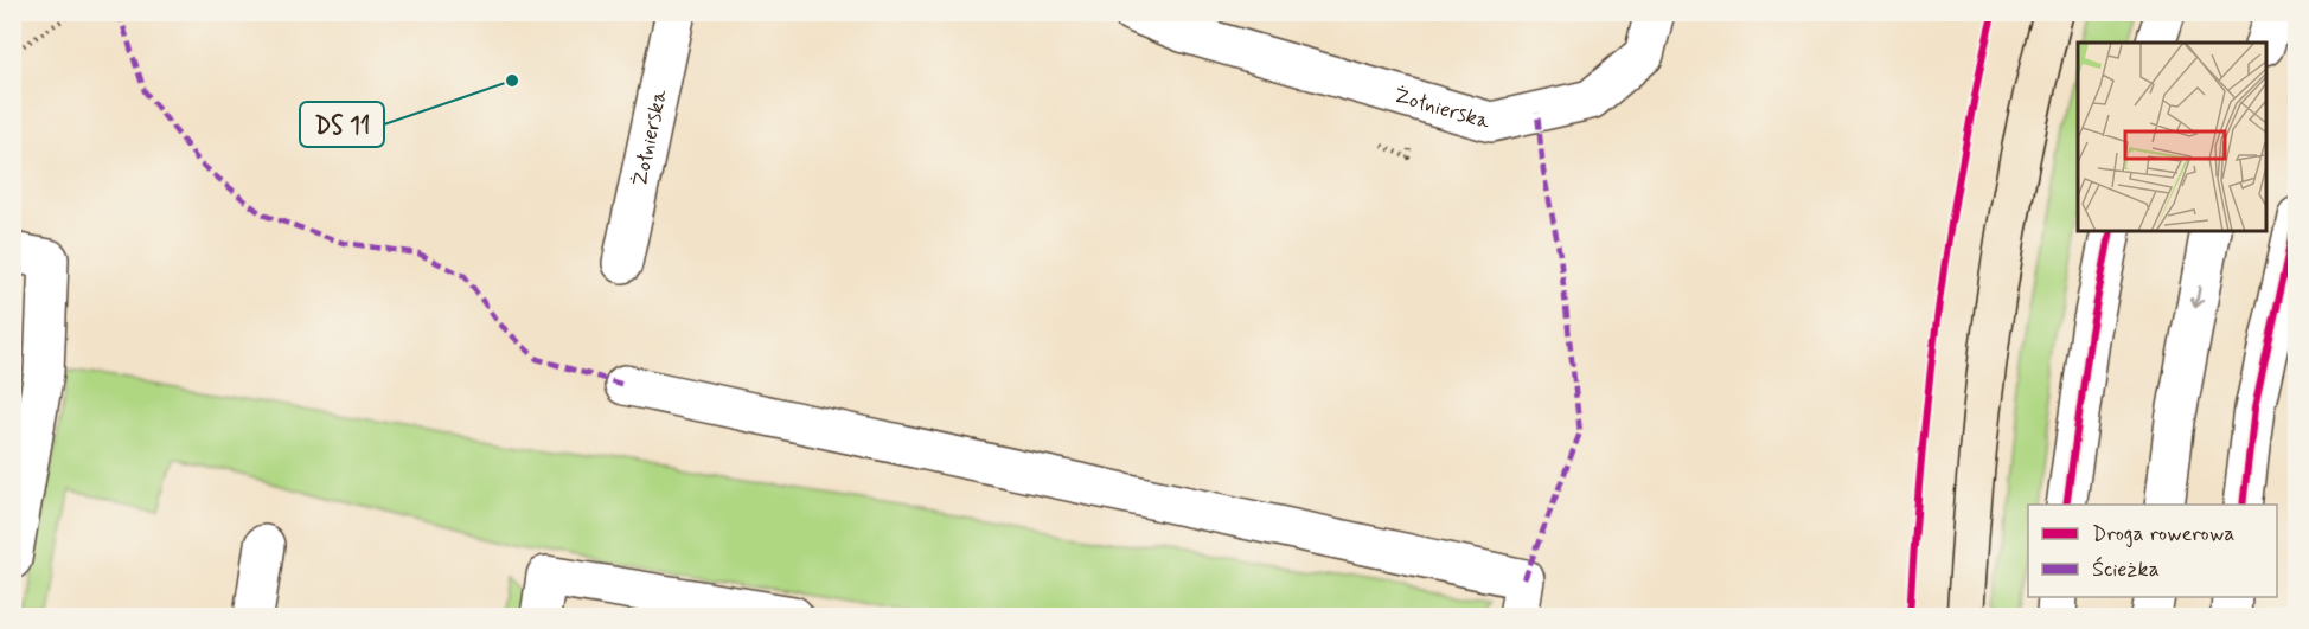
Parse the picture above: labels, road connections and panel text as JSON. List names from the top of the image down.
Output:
{
  "streets": {
    "street": ["Żołnierska"]
  },
  "places": ["DS 11"],
  "legend": ["Droga rowerowa", "Ścieżka"]
}
